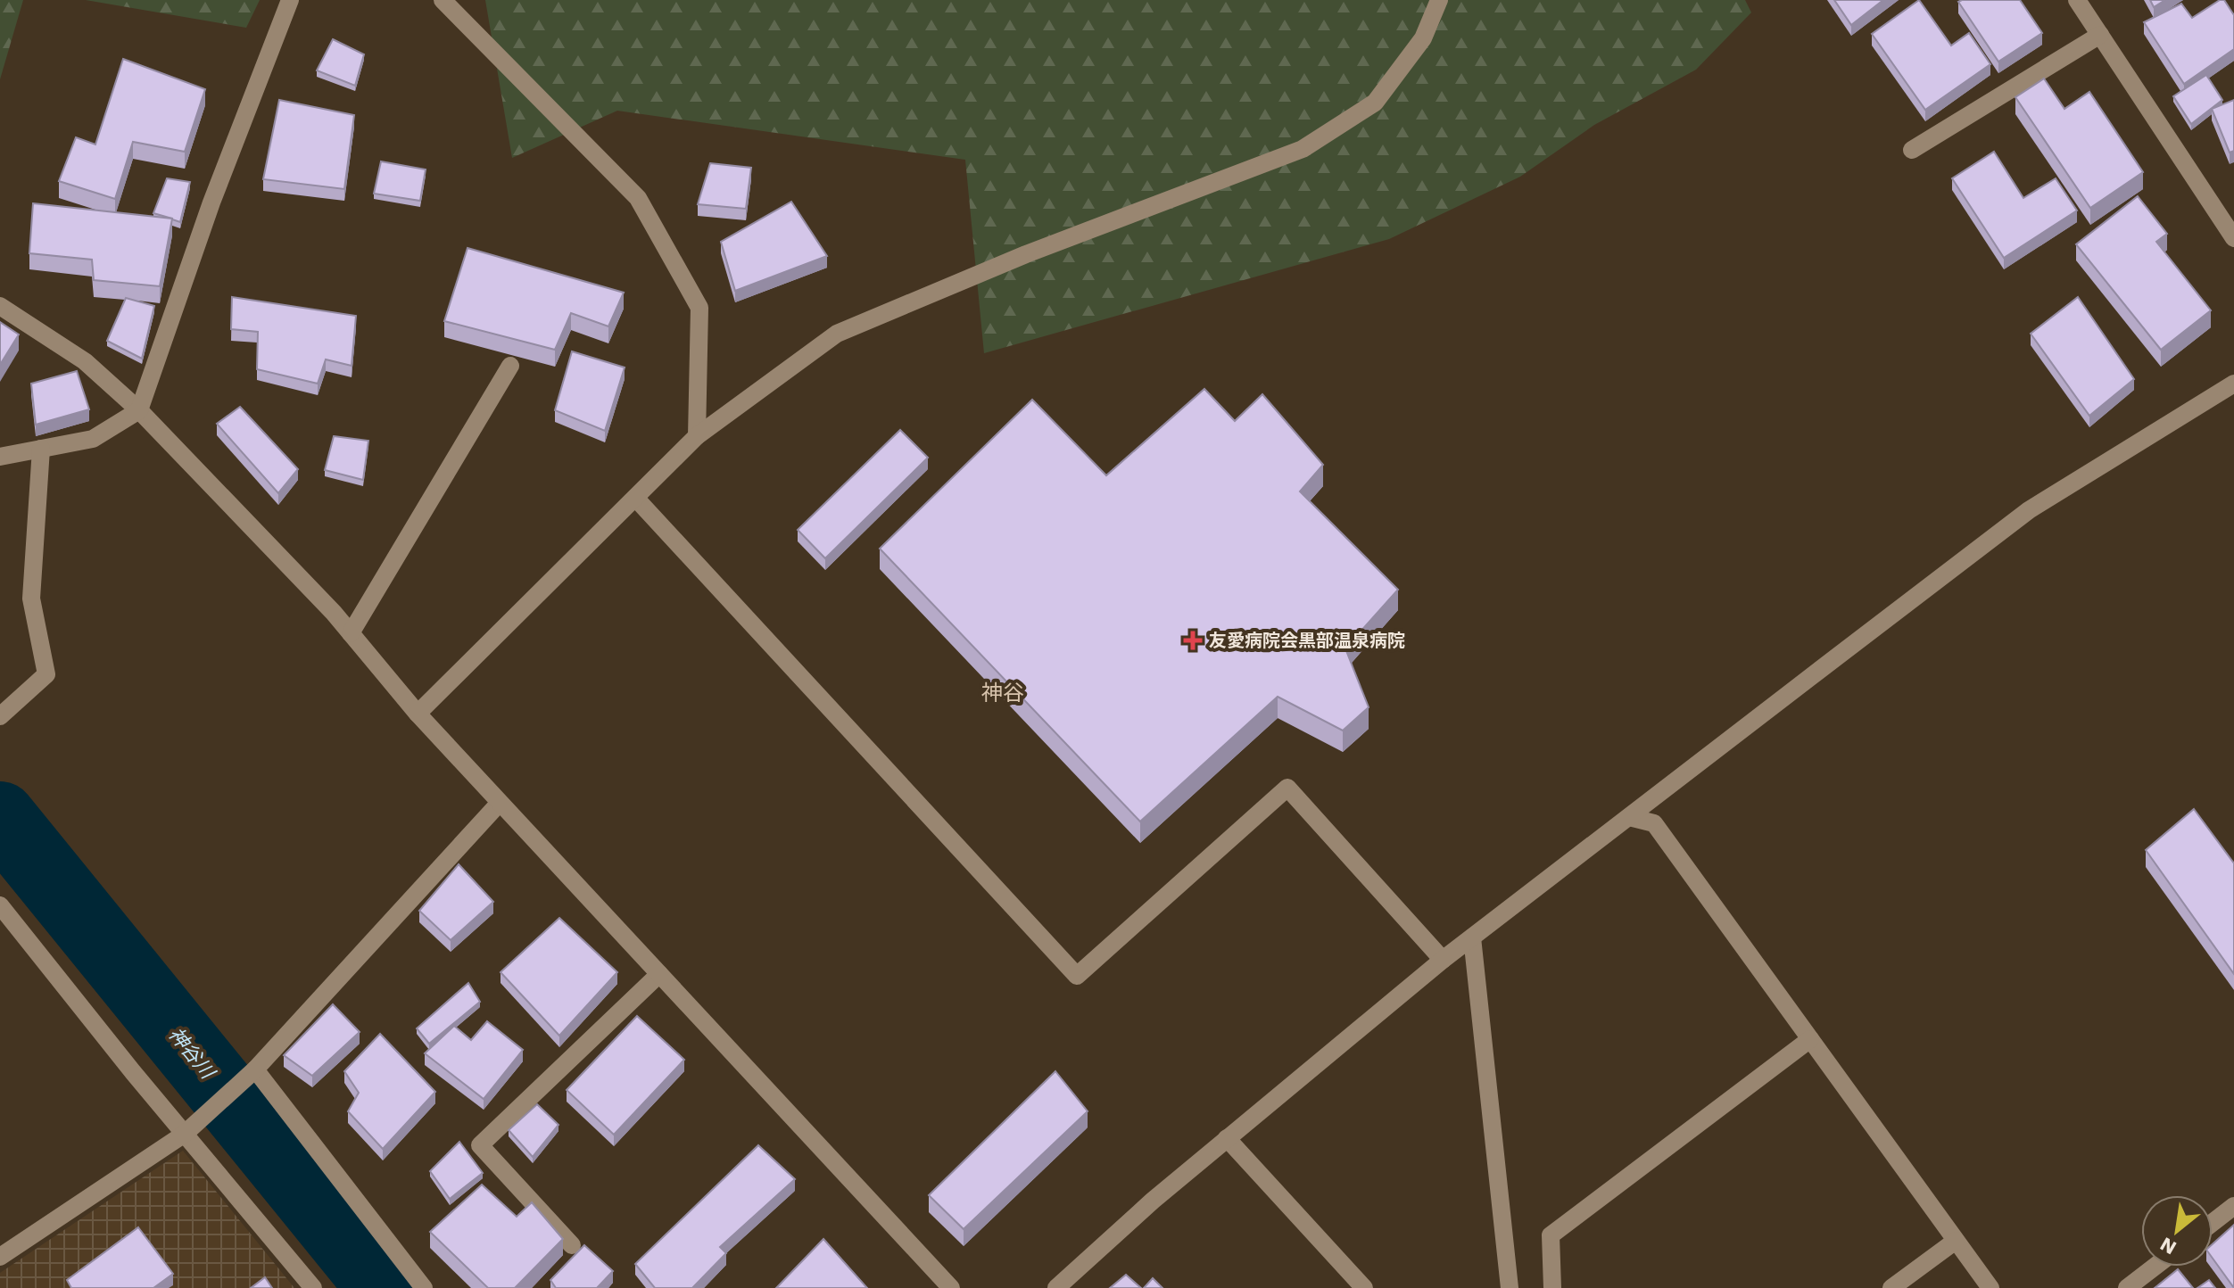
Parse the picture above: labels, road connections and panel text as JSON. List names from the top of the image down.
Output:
{
  "districts": ["神谷"],
  "water": ["神谷川"],
  "places": {
    "health": ["友愛病院会黒部温泉病院"]
  },
  "north": "bottom left"
}
